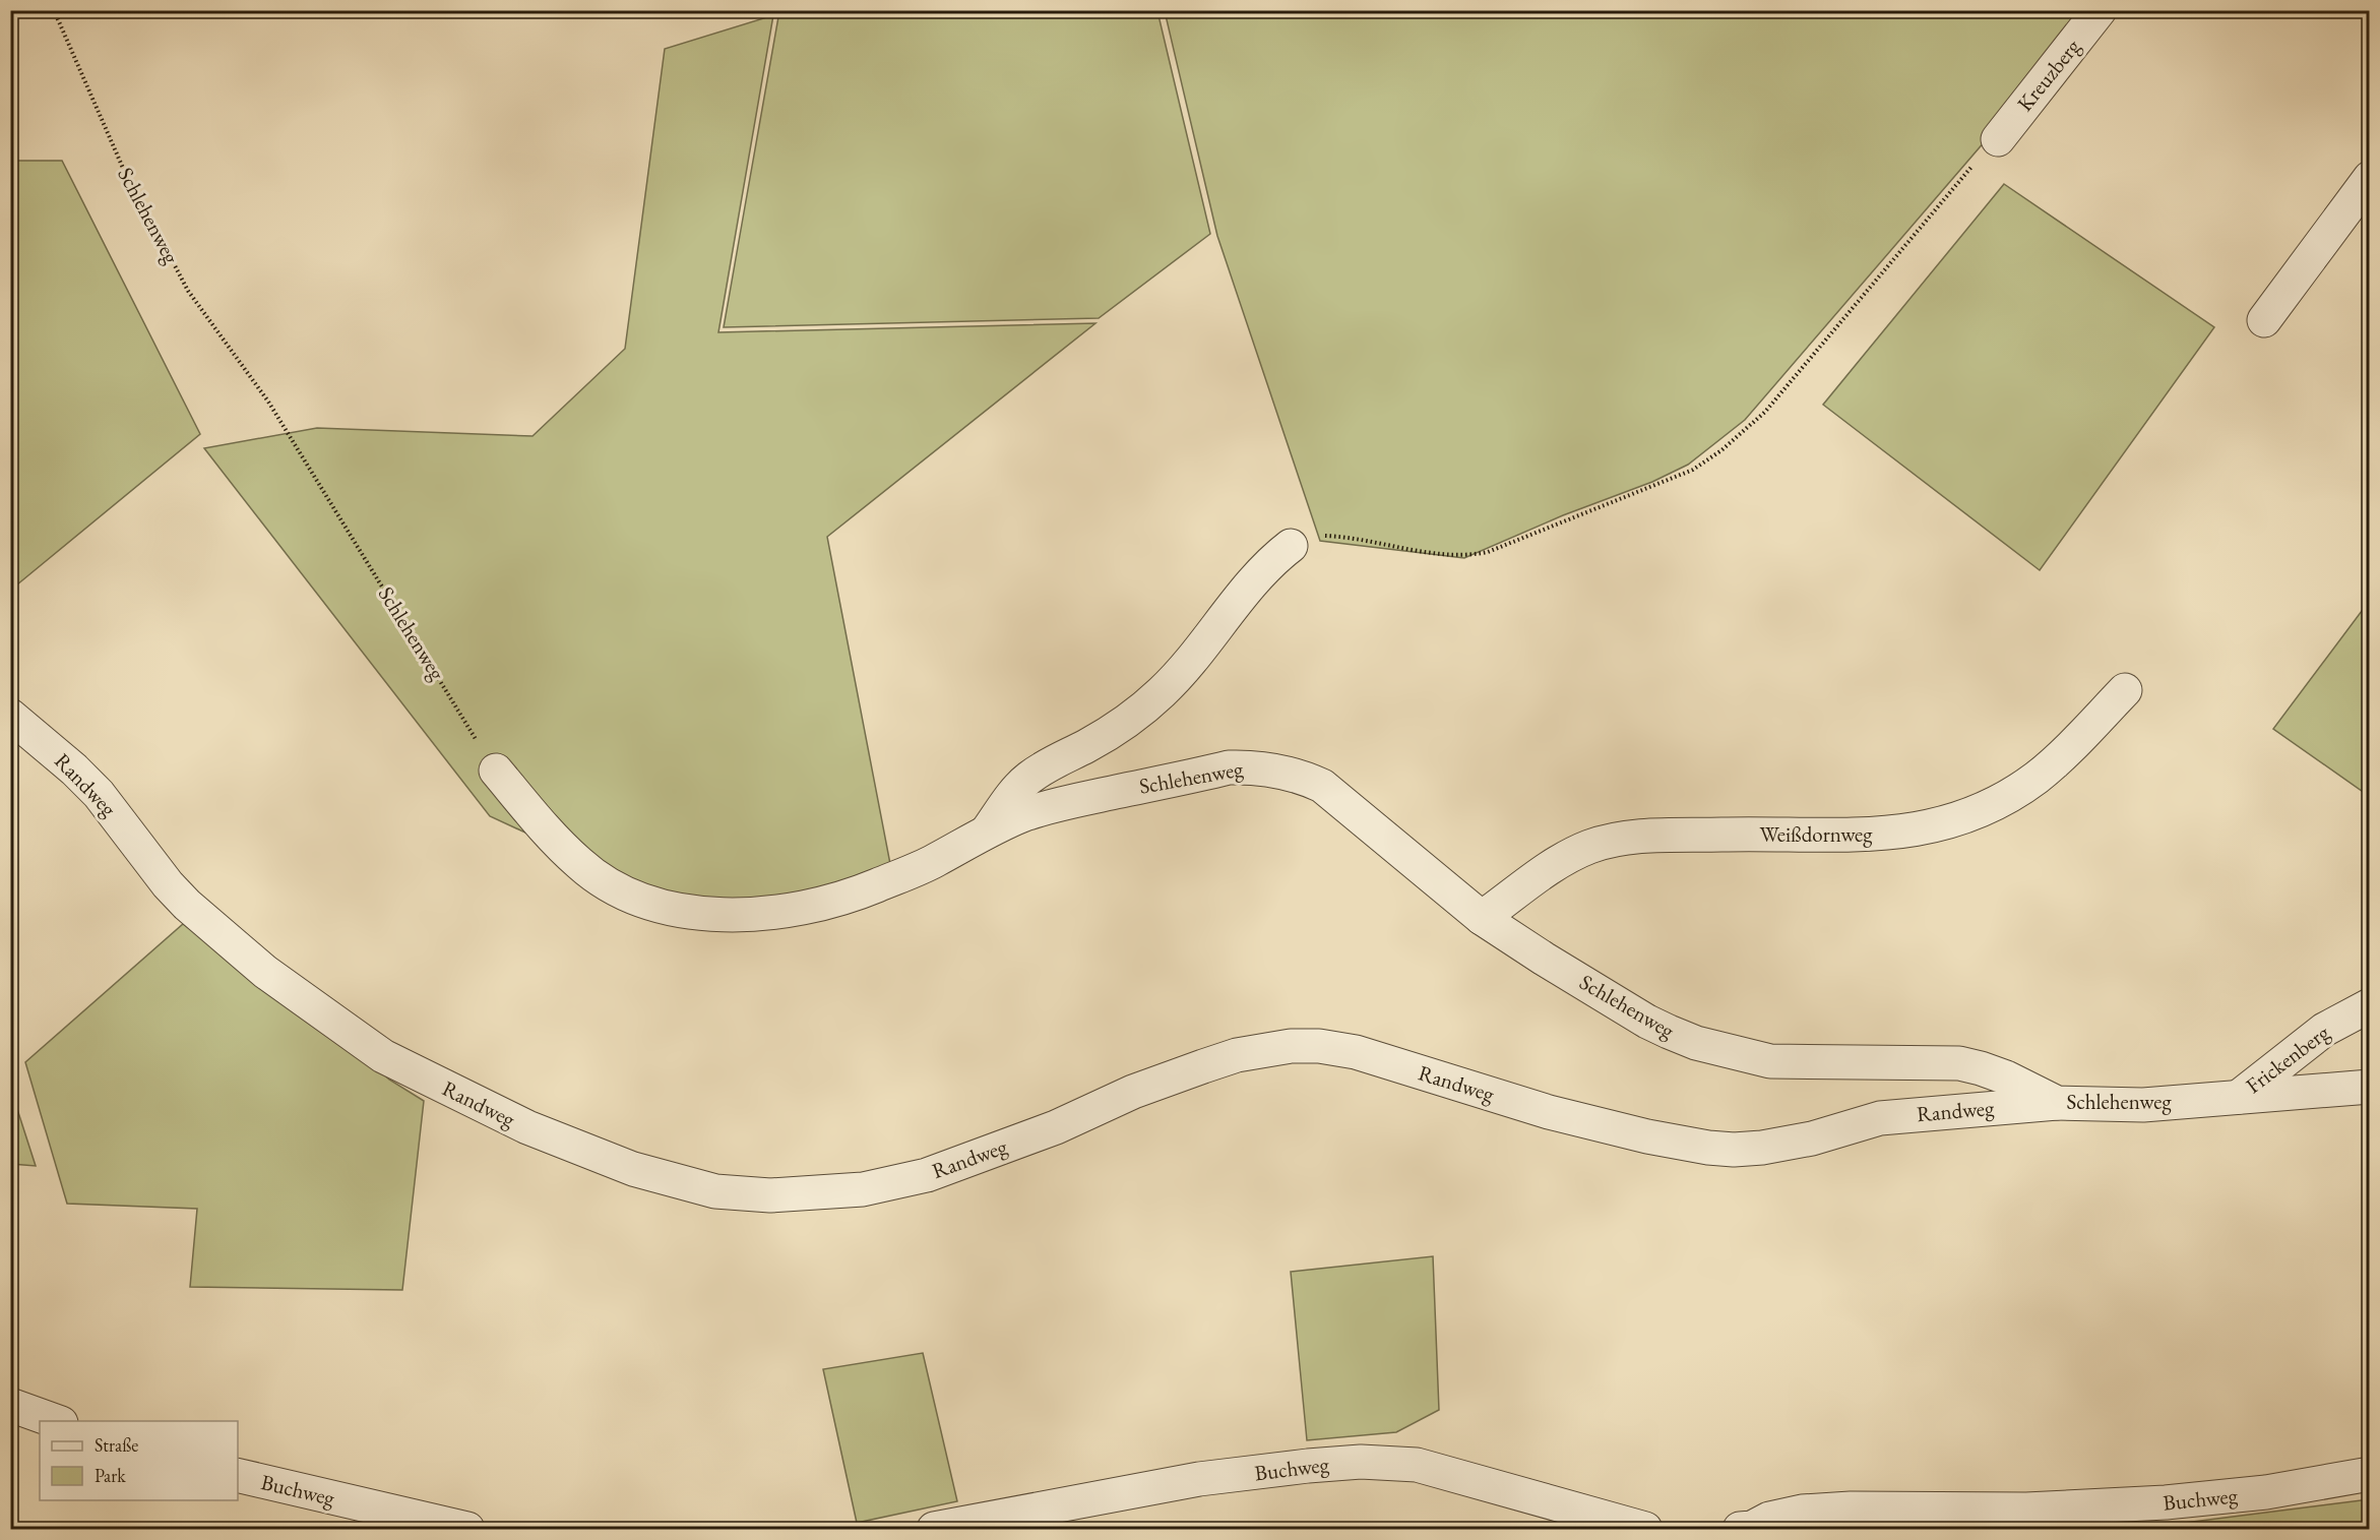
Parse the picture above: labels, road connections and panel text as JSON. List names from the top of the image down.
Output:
{
  "streets": {
    "street": [
      "Kreuzberg",
      "Schlehenweg",
      "Randweg",
      "Weißdornweg",
      "Frickenberg",
      "Buchweg"
    ]
  },
  "crossings": [
    ["Schlehenweg", "Randweg"],
    ["Schlehenweg", "Weißdornweg"],
    ["Schlehenweg", "Frickenberg"]
  ],
  "legend": ["Straße", "Park"]
}
